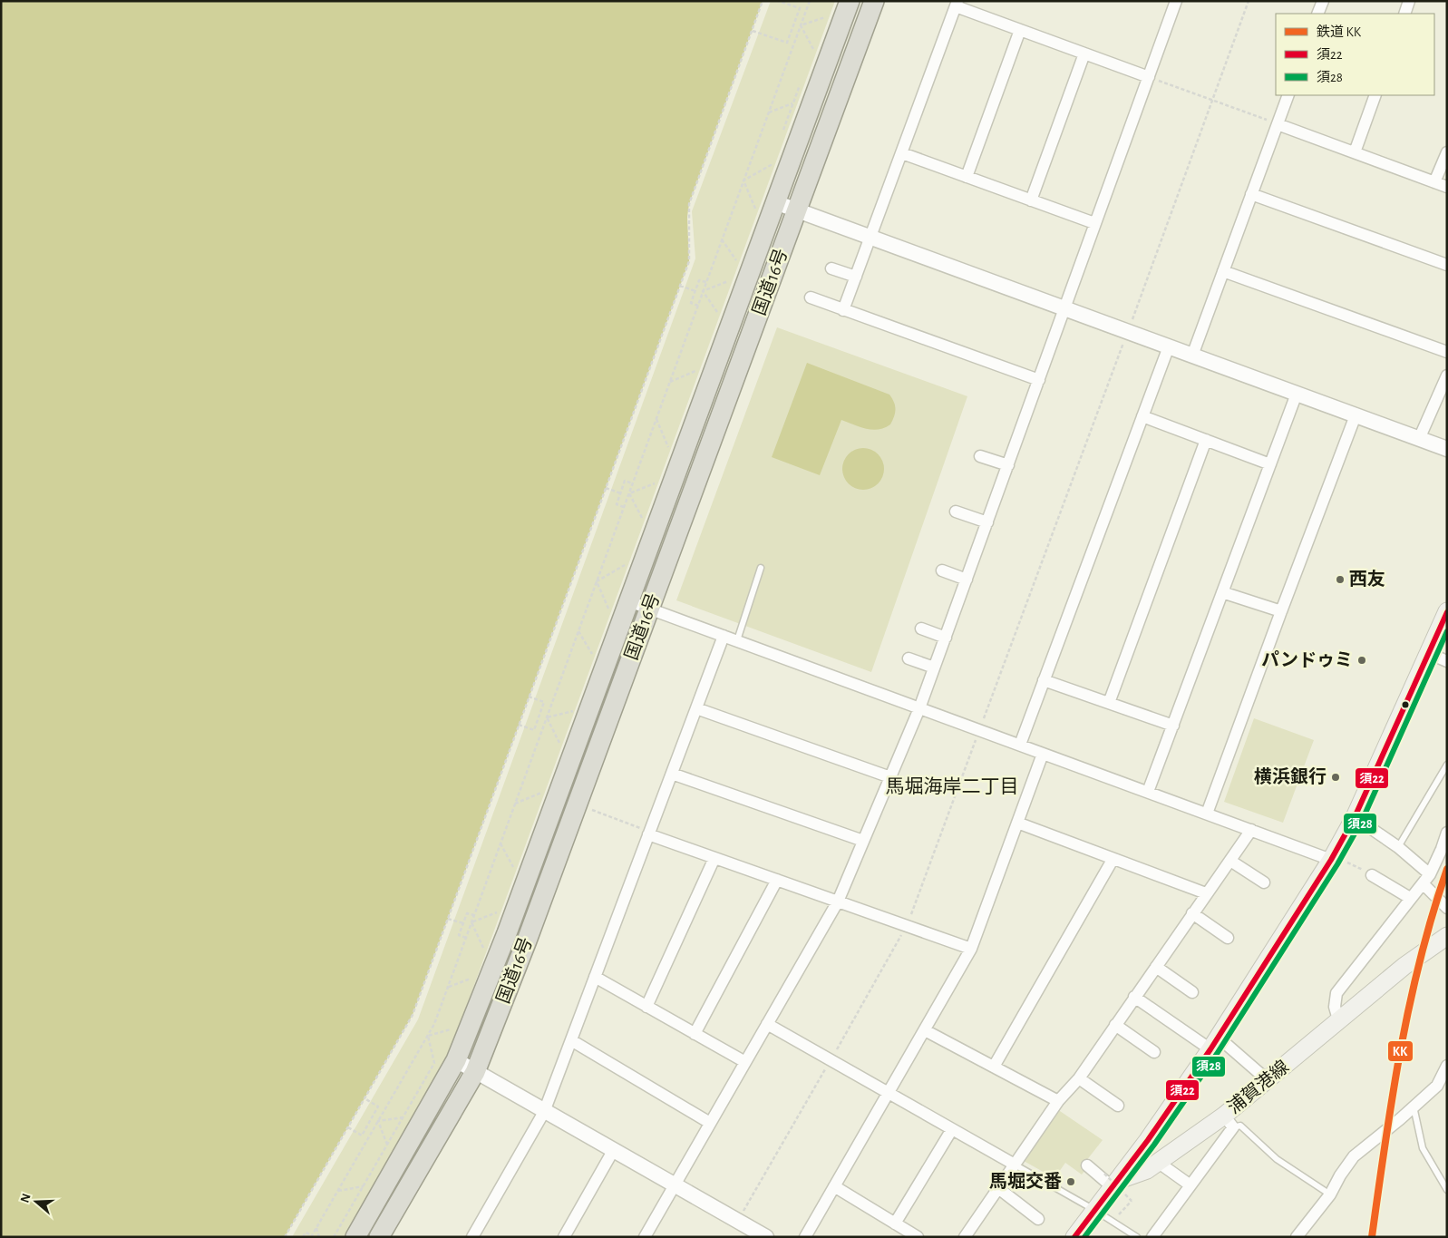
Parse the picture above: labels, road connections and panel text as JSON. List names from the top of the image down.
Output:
{
  "streets": {
    "highway": ["国道16号"],
    "main road": ["浦賀港線"]
  },
  "districts": ["馬堀海岸二丁目"],
  "places": [
    "西友",
    "パンドゥミ",
    "横浜銀行",
    "馬堀交番"
  ],
  "lines": ["transit line 須22", "transit line 須28", "rail line KK"],
  "legend": ["鉄道 KK", "須22", "須28"],
  "north": "left"
}
